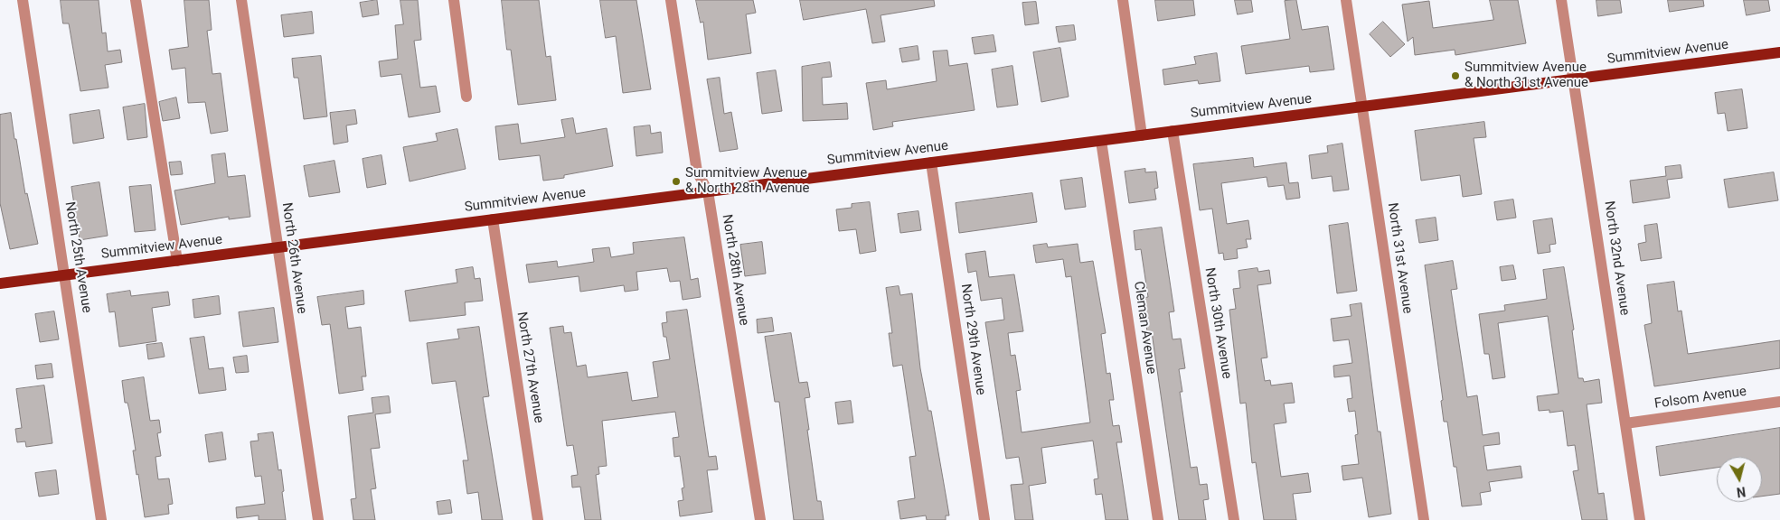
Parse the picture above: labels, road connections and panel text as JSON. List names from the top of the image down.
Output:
{
  "streets": {
    "main road": ["Summitview Avenue"],
    "street": [
      "North 25th Avenue",
      "North 26th Avenue",
      "North 31st Avenue",
      "North 32nd Avenue",
      "North 28th Avenue",
      "North 30th Avenue",
      "Cleman Avenue",
      "North 29th Avenue",
      "North 27th Avenue",
      "Folsom Avenue"
    ]
  },
  "crossings": [
    ["Summitview Avenue", "North 25th Avenue"],
    ["Summitview Avenue", "North 26th Avenue"],
    ["Summitview Avenue", "North 31st Avenue"],
    ["Summitview Avenue", "North 32nd Avenue"],
    ["Summitview Avenue", "North 28th Avenue"],
    ["Summitview Avenue", "North 30th Avenue"],
    ["Summitview Avenue", "Cleman Avenue"],
    ["Summitview Avenue", "North 29th Avenue"],
    ["Summitview Avenue", "North 27th Avenue"],
    ["North 32nd Avenue", "Folsom Avenue"]
  ],
  "places": ["Summitview Avenue & North 31st Avenue", "Summitview Avenue & North 28th Avenue"],
  "north": "bottom"
}
